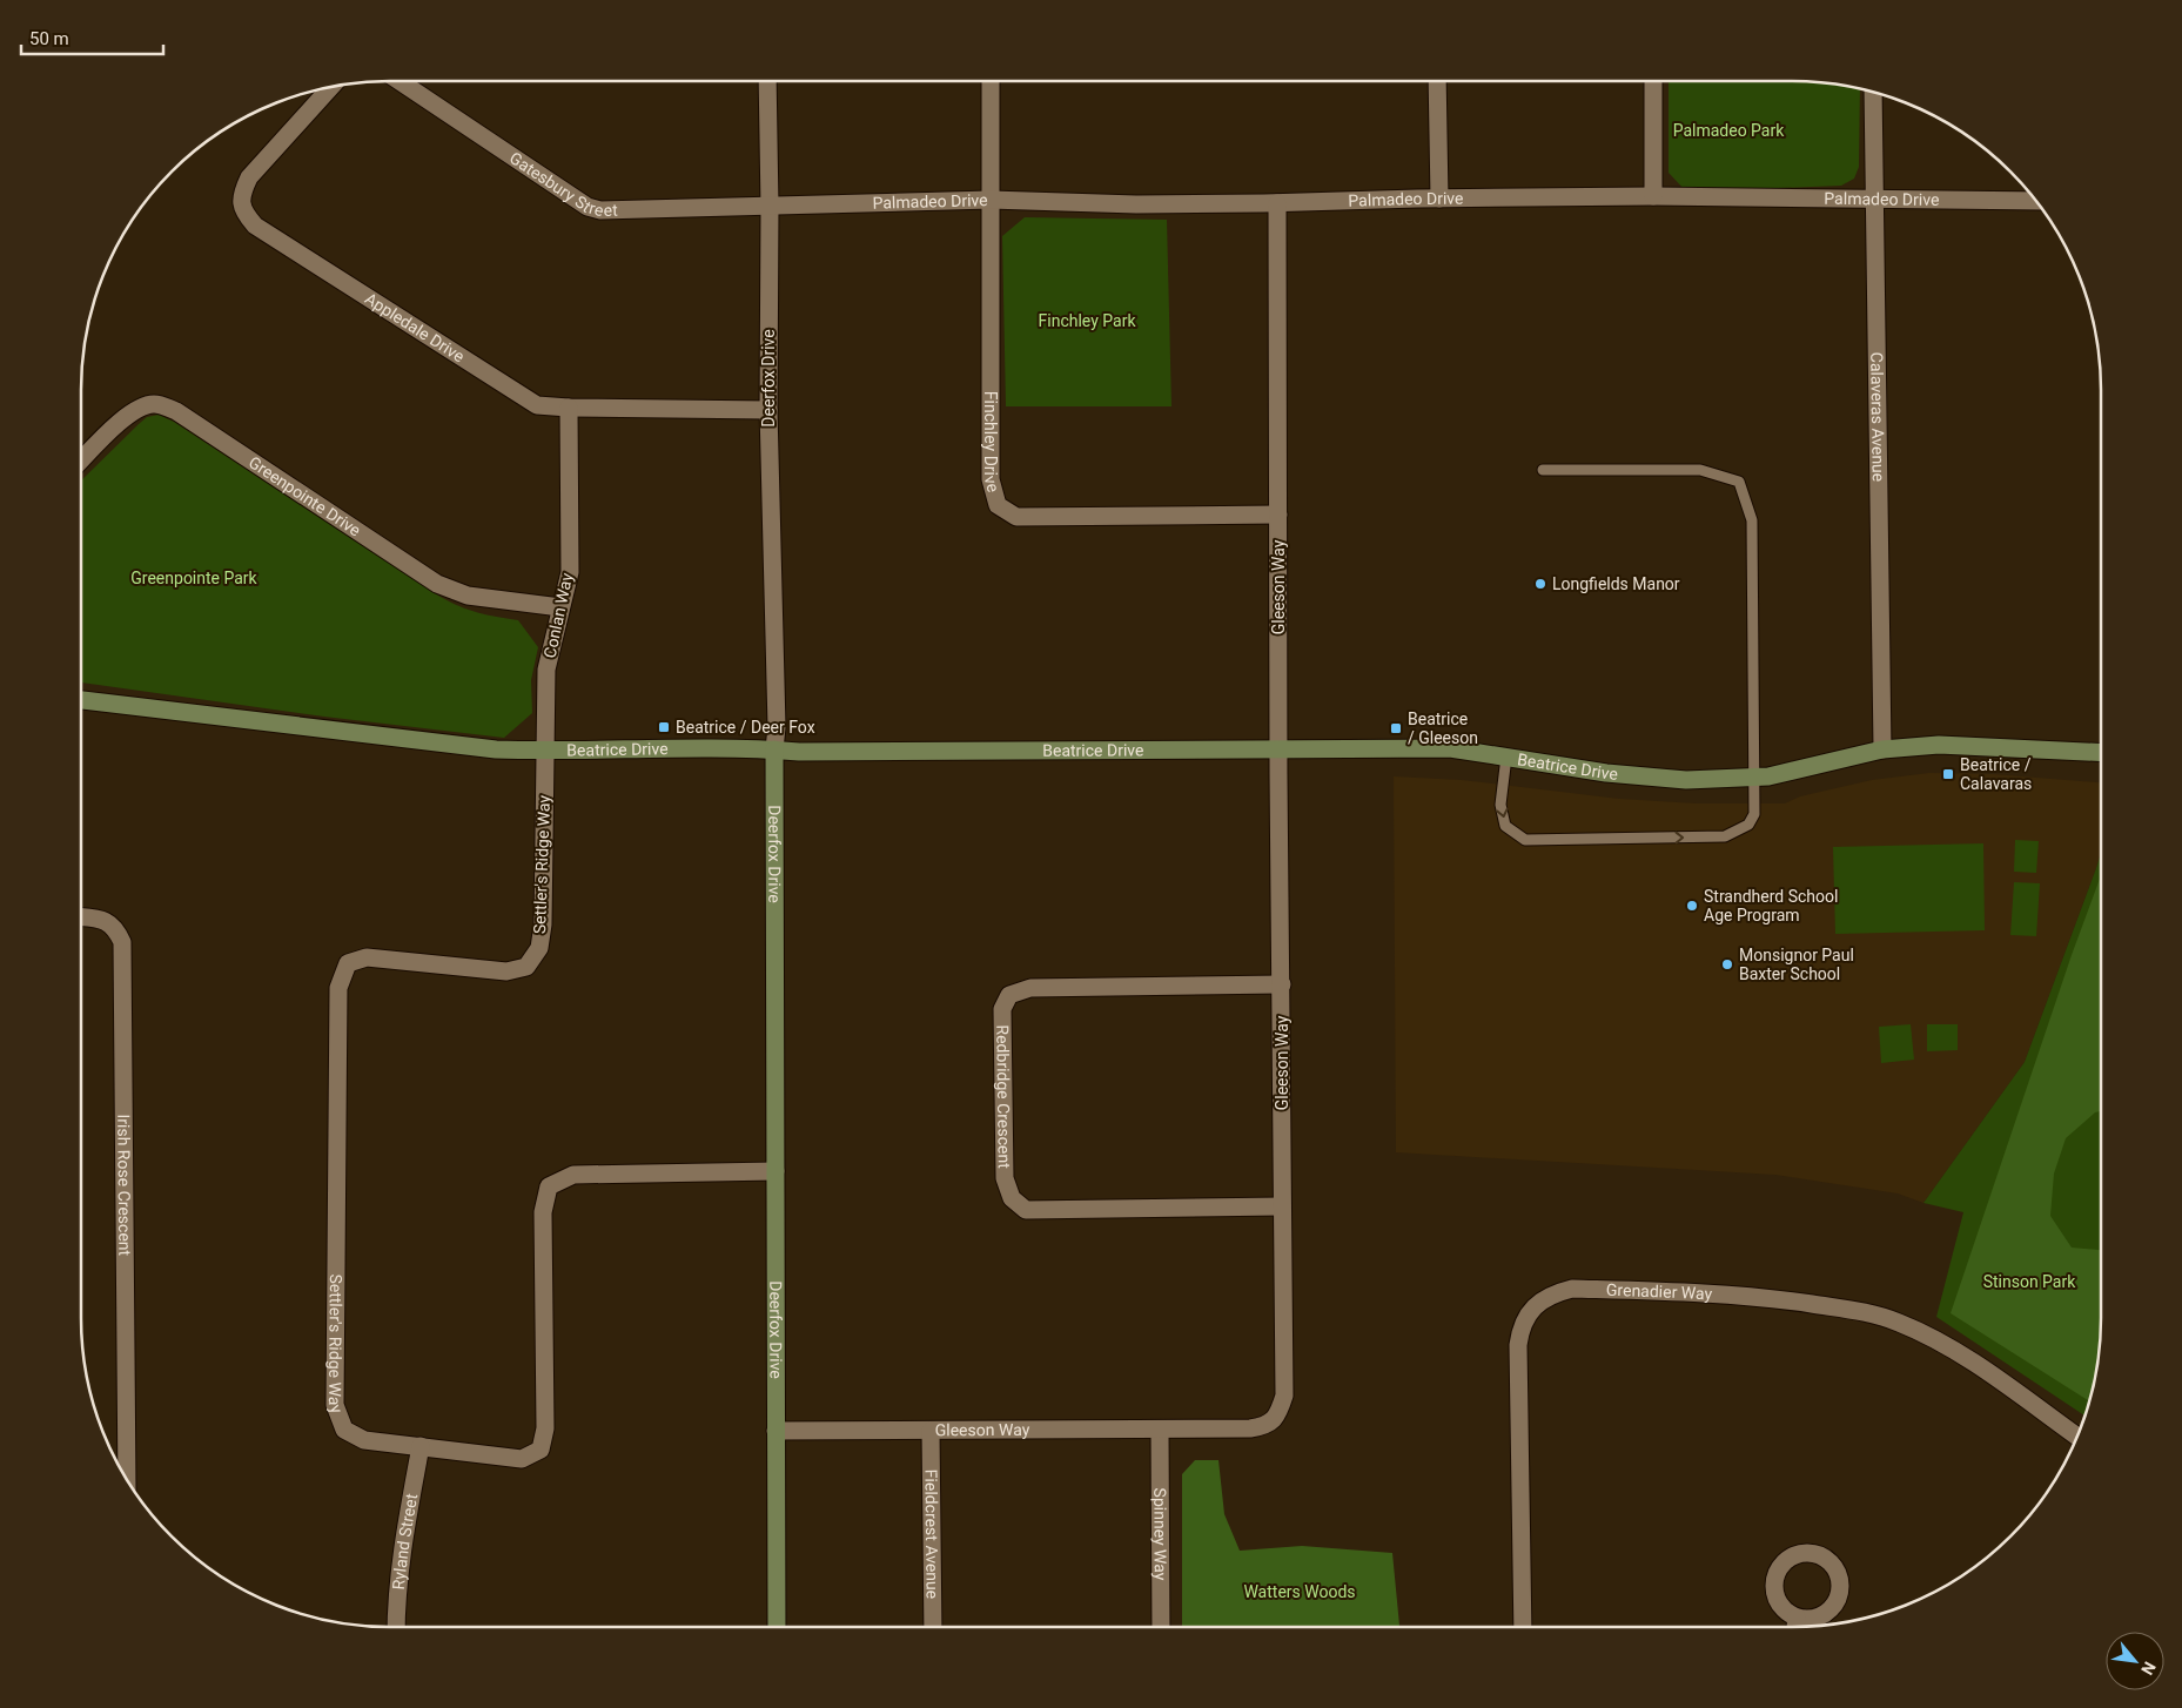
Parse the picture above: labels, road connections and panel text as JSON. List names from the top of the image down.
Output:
{
  "streets": {
    "street": [
      "Gatesbury Street",
      "Palmadeo Drive",
      "Appledale Drive",
      "Deerfox Drive",
      "Calaveras Avenue",
      "Finchley Drive",
      "Greenpointe Drive",
      "Gleeson Way",
      "Conlan Way",
      "Beatrice Drive",
      "Settler's Ridge Way",
      "Redbridge Crescent",
      "Irish Rose Crescent",
      "Grenadier Way",
      "Spinney Way",
      "Fieldcrest Avenue",
      "Ryland Street"
    ]
  },
  "crossings": [
    ["Gatesbury Street", "Palmadeo Drive"],
    ["Gatesbury Street", "Deerfox Drive"],
    ["Palmadeo Drive", "Deerfox Drive"],
    ["Palmadeo Drive", "Calaveras Avenue"],
    ["Palmadeo Drive", "Finchley Drive"],
    ["Palmadeo Drive", "Gleeson Way"],
    ["Appledale Drive", "Deerfox Drive"],
    ["Appledale Drive", "Conlan Way"],
    ["Deerfox Drive", "Gleeson Way"],
    ["Deerfox Drive", "Beatrice Drive"],
    ["Deerfox Drive", "Settler's Ridge Way"],
    ["Calaveras Avenue", "Beatrice Drive"],
    ["Finchley Drive", "Gleeson Way"],
    ["Greenpointe Drive", "Conlan Way"],
    ["Gleeson Way", "Beatrice Drive"],
    ["Gleeson Way", "Redbridge Crescent"],
    ["Gleeson Way", "Spinney Way"],
    ["Gleeson Way", "Fieldcrest Avenue"],
    ["Conlan Way", "Beatrice Drive"],
    ["Conlan Way", "Settler's Ridge Way"],
    ["Beatrice Drive", "Settler's Ridge Way"],
    ["Settler's Ridge Way", "Ryland Street"]
  ],
  "parks": [
    "Palmadeo Park",
    "Finchley Park",
    "Greenpointe Park",
    "Stinson Park",
    "Watters Woods"
  ],
  "places": {
    "other": ["Longfields Manor", "Strandherd School Age Program", "Monsignor Paul Baxter School"],
    "transit": ["Beatrice / Deer Fox", "Beatrice / Gleeson", "Beatrice / Calavaras"]
  },
  "scale_bar": "50 m",
  "north": "bottom right"
}
